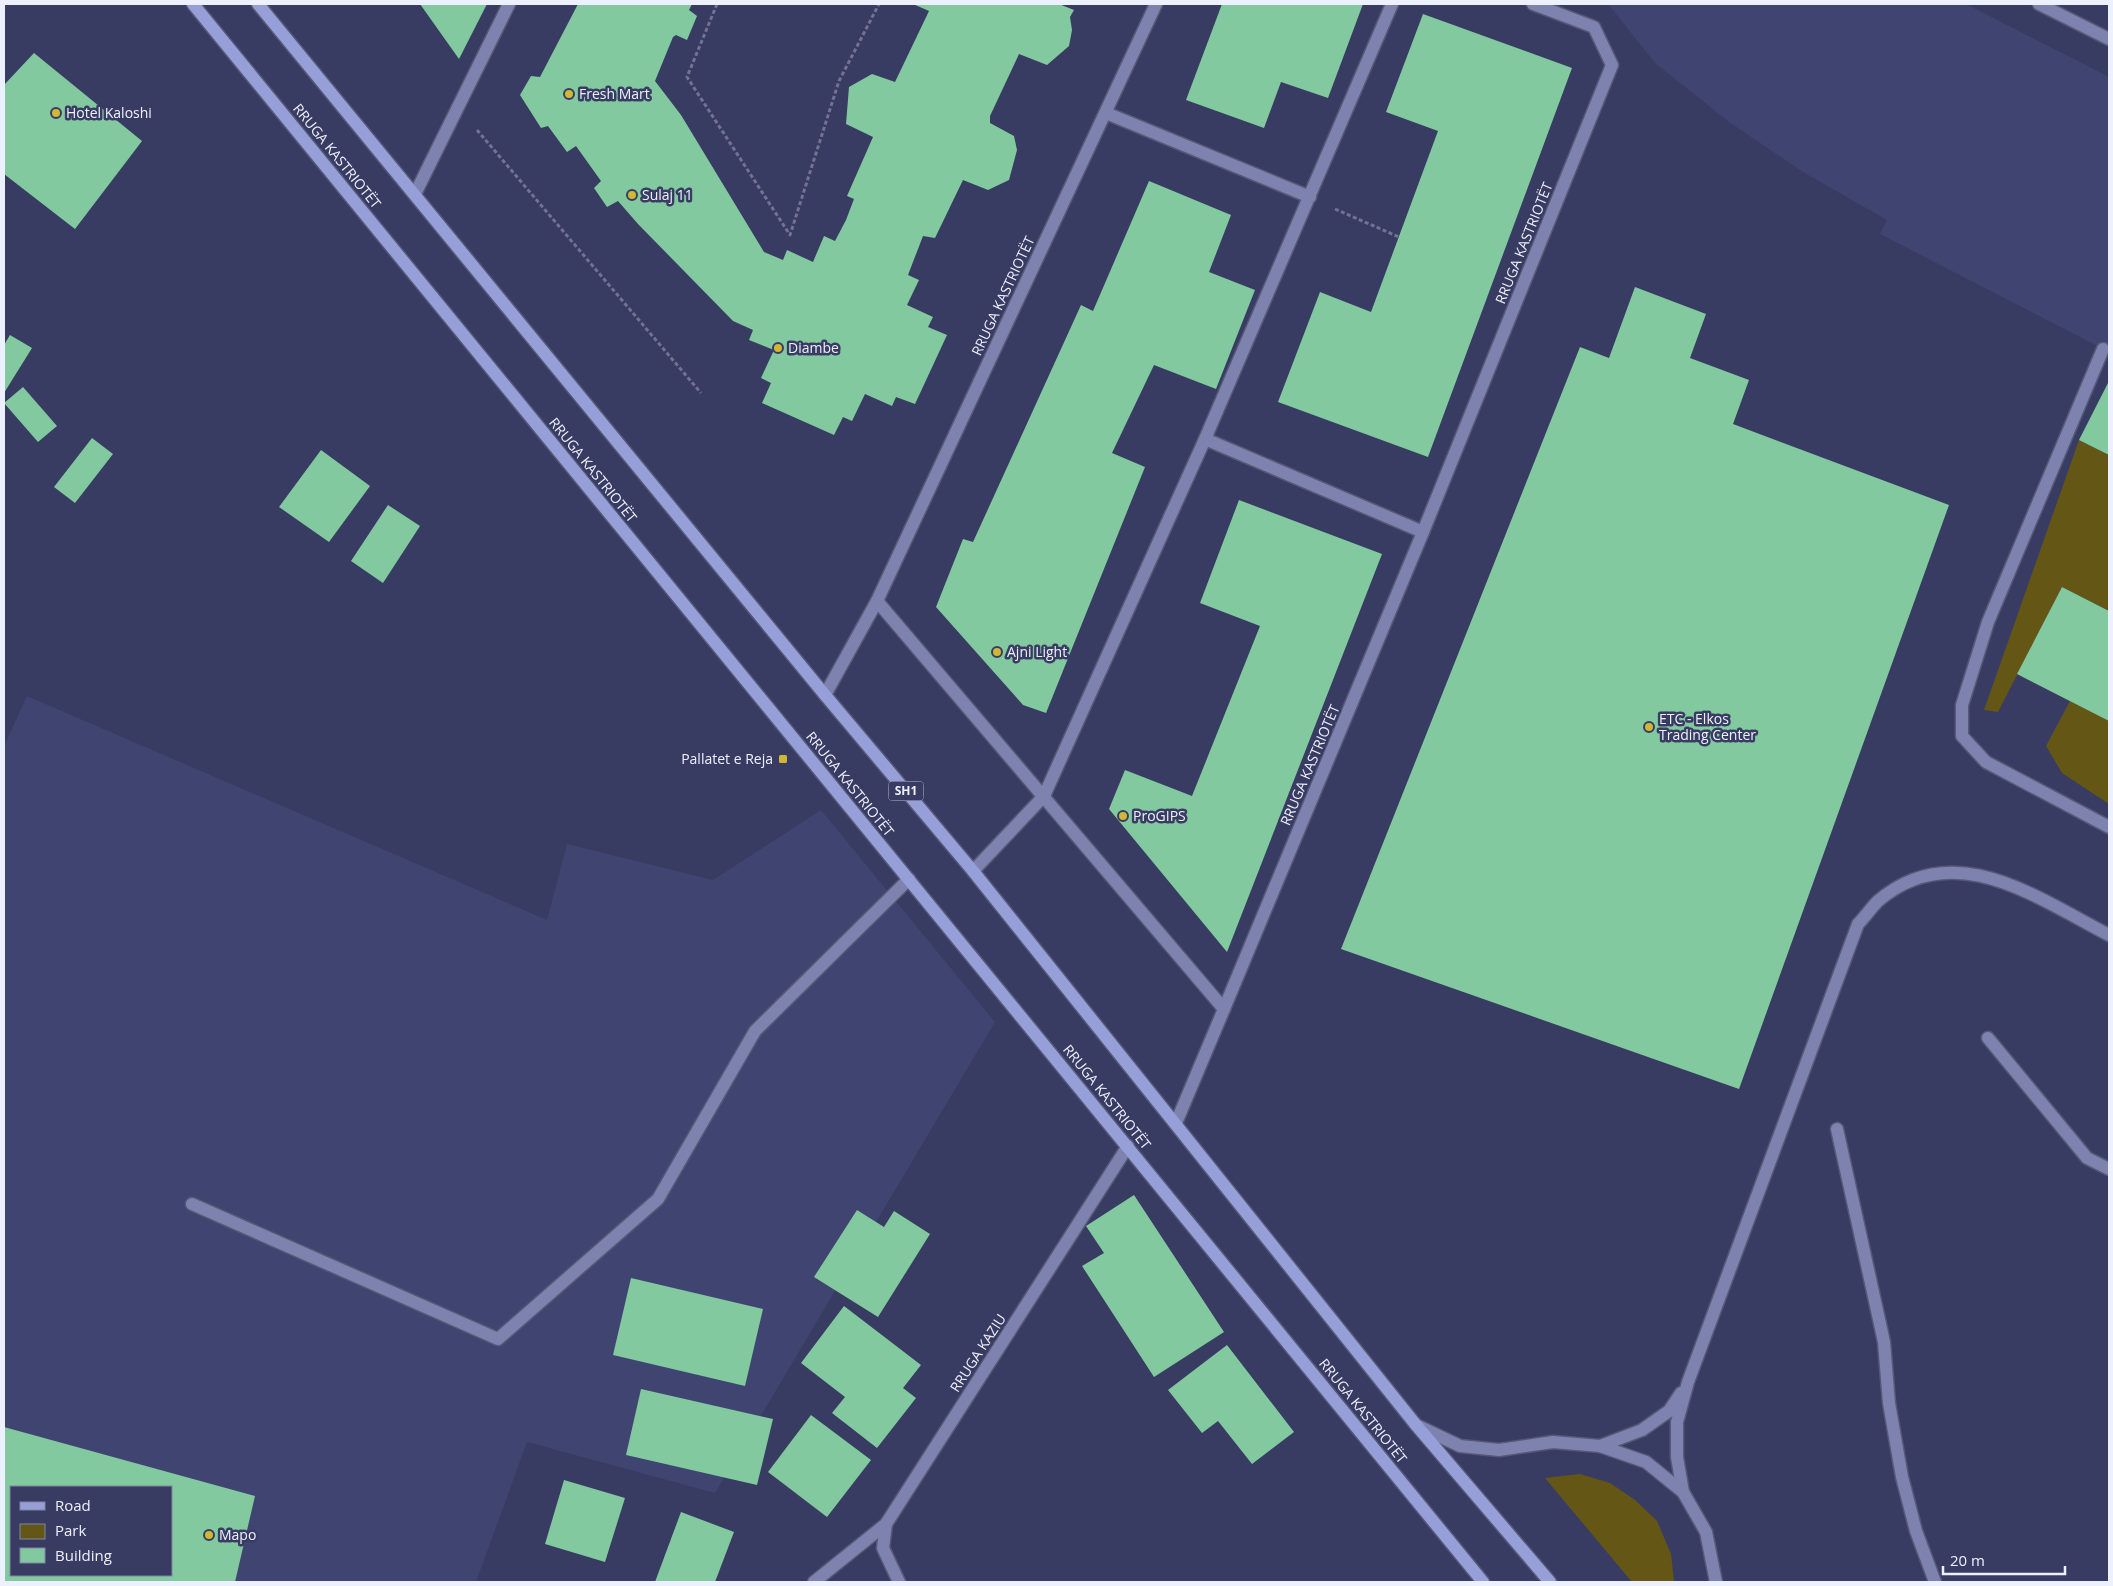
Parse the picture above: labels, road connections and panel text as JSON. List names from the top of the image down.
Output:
{
  "streets": {
    "main road": ["RRUGA KASTRIOTËT", "SH1"],
    "street": ["RRUGA KAZIU"]
  },
  "crossings": [
    ["RRUGA KASTRIOTËT", "SH1"],
    ["RRUGA KASTRIOTËT", "RRUGA KAZIU"]
  ],
  "places": {
    "other": [
      "Fresh Mart",
      "Hotel Kaloshi",
      "Sulaj 11",
      "Diambe",
      "Ajni Light",
      "ETC - Elkos Trading Center",
      "ProGIPS",
      "Mapo"
    ],
    "transit": ["Pallatet e Reja"]
  },
  "legend": ["Road", "Park", "Building"],
  "scale_bar": "20 m"
}
